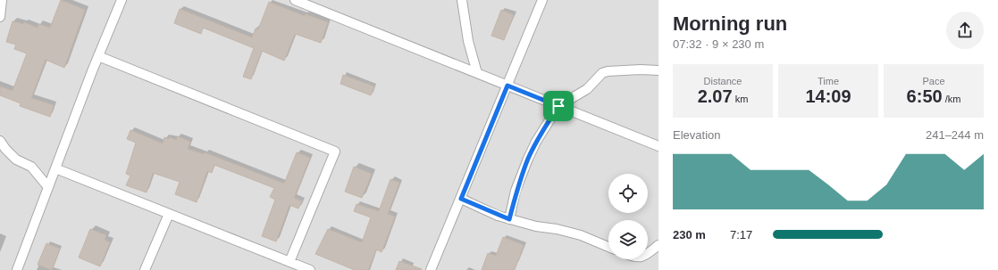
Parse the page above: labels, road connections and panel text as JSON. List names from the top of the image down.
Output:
{
  "page": {
    "heading": ["Morning run", "07:32 · 9 × 230 m"],
    "stats": [
      ["Distance", "2.07 km"],
      ["Time", "14:09"],
      ["Pace", "6:50 /km"]
    ],
    "chart": ["Elevation", "241–244 m"],
    "list": [
      {
        "name": "230 m",
        "note": "7:17"
      }
    ]
  }
}
